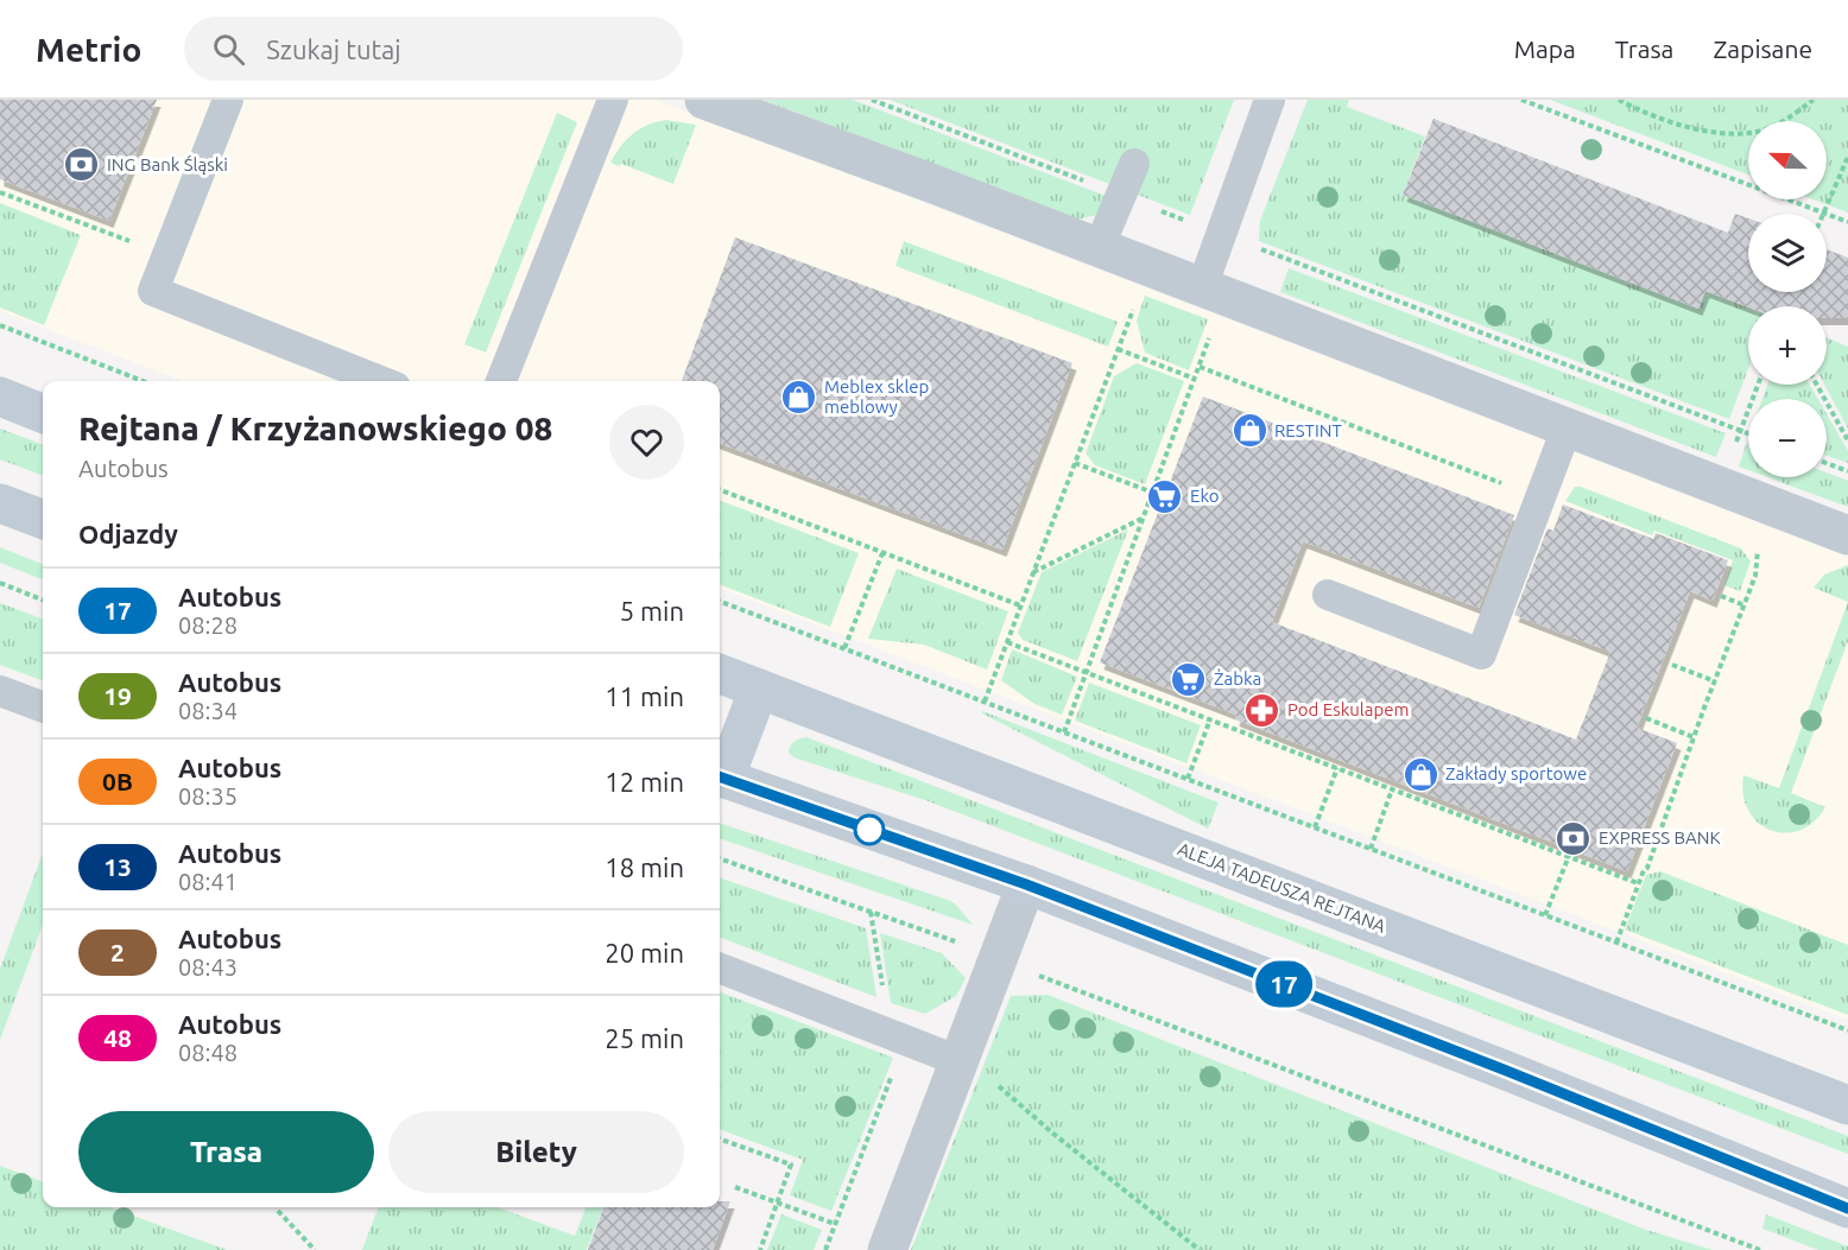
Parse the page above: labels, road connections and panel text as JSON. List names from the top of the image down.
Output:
{
  "streets": {
    "main road": ["ALEJA TADEUSZA REJTANA"]
  },
  "places": {
    "bank": ["ING Bank Śląski", "EXPRESS BANK"],
    "shop": ["Meblex sklep meblowy", "RESTINT", "Zakłady sportowe"],
    "supermarket": ["Eko", "Żabka"],
    "pharmacy": ["Pod Eskulapem"]
  },
  "lines": ["bus line 17"],
  "north": "left",
  "page": {
    "header": "Metrio",
    "search": "Szukaj tutaj",
    "nav": ["Mapa", "Trasa", "Zapisane"],
    "on_map": "17",
    "map_buttons": ["+", "−"],
    "heading": [
      ["Rejtana / Krzyżanowskiego 08", "Autobus"],
      "Odjazdy"
    ],
    "list": [
      {
        "mark": "17",
        "name": "Autobus",
        "note": "08:28",
        "value": "5 min"
      },
      {
        "mark": "19",
        "name": "Autobus",
        "note": "08:34",
        "value": "11 min"
      },
      {
        "mark": "0B",
        "name": "Autobus",
        "note": "08:35",
        "value": "12 min"
      },
      {
        "mark": "13",
        "name": "Autobus",
        "note": "08:41",
        "value": "18 min"
      },
      {
        "mark": "2",
        "name": "Autobus",
        "note": "08:43",
        "value": "20 min"
      },
      {
        "mark": "48",
        "name": "Autobus",
        "note": "08:48",
        "value": "25 min"
      }
    ],
    "buttons": ["Trasa", "Bilety"]
  }
}
